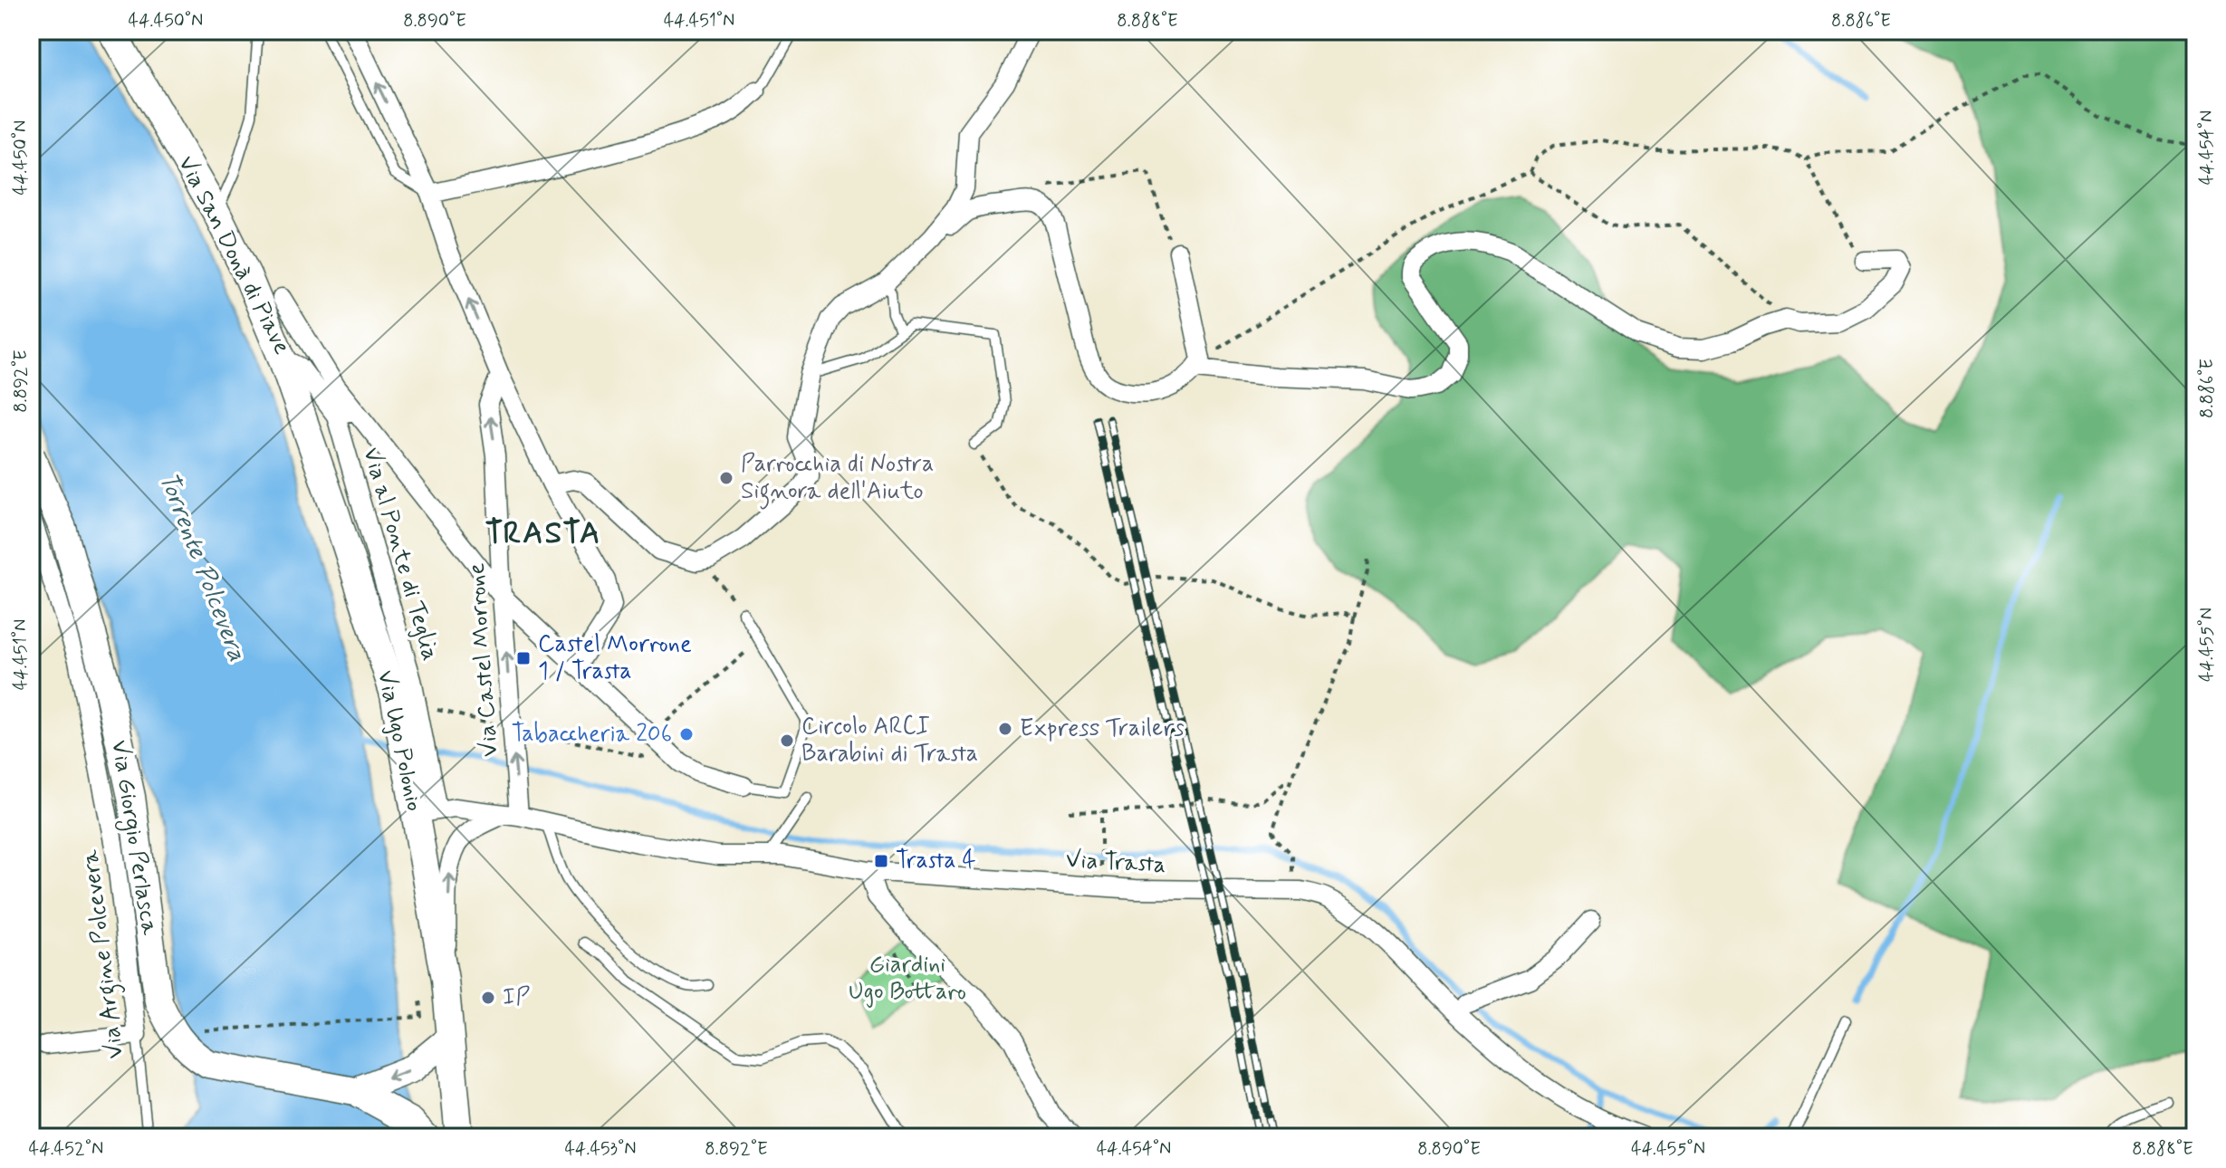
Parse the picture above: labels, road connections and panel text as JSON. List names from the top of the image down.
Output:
{
  "streets": {
    "main road": ["Via San Donà di Piave", "Via Ugo Polonio", "Via Giorgio Perlasca"],
    "street": [
      "Via al Ponte di Teglia",
      "Via Castel Morrone",
      "Via Trasta",
      "Via Argine Polcevera"
    ]
  },
  "crossings": [
    ["Via San Donà di Piave", "Via al Ponte di Teglia"],
    ["Via San Donà di Piave", "Via Castel Morrone"],
    ["Via San Donà di Piave", "Via Ugo Polonio"],
    ["Via al Ponte di Teglia", "Via Ugo Polonio"],
    ["Via Castel Morrone", "Via Trasta"],
    ["Via Ugo Polonio", "Via Trasta"]
  ],
  "one_way": ["Via Castel Morrone"],
  "districts": ["TRASTA"],
  "water": ["Torrente Polcevera"],
  "parks": ["Giardini Ugo Bottaro"],
  "places": {
    "other": [
      "Parrocchia di Nostra Signora dell'Aiuto",
      "Express Trailers",
      "Tabaccheria 206",
      "Circolo ARCI Barabini di Trasta",
      "IP"
    ],
    "transit": ["Castel Morrone 1 / Trasta", "Trasta 4"]
  },
  "coordinates": [
    "44.450°N",
    "8.890°E",
    "44.451°N",
    "8.888°E",
    "8.886°E",
    "44.454°N",
    "8.892°E",
    "44.455°N",
    "44.452°N",
    "44.453°N"
  ]
}
